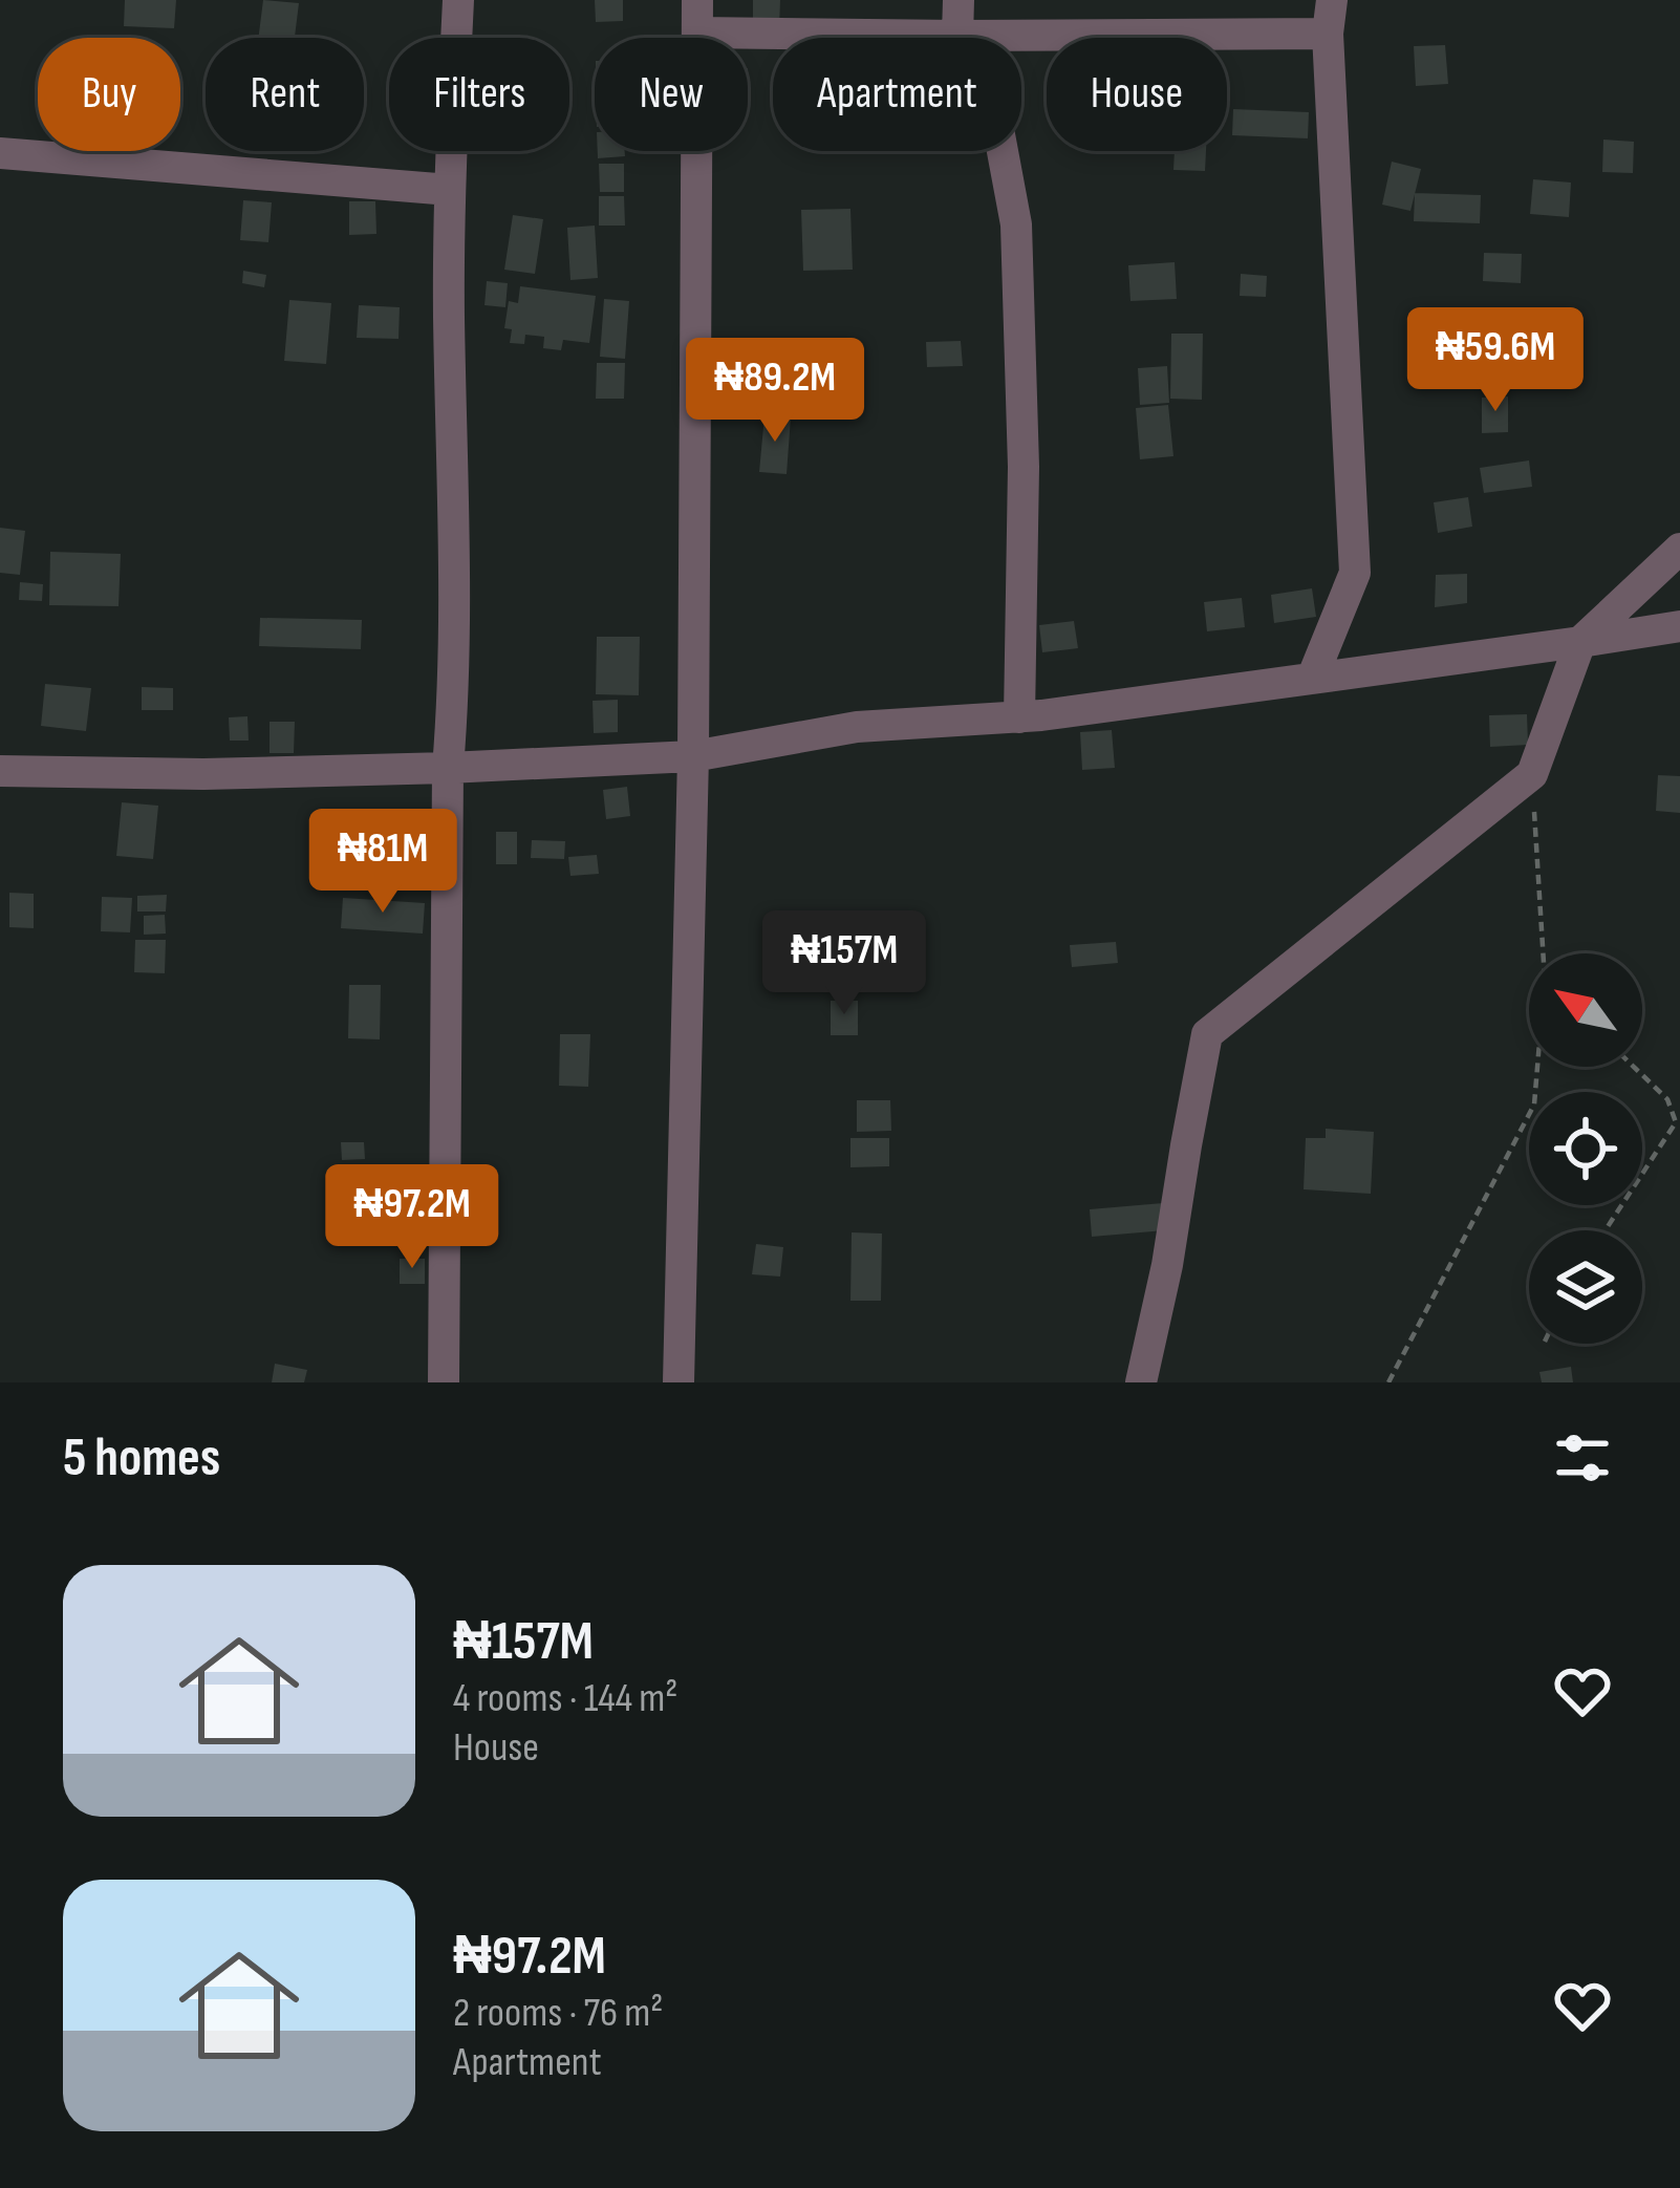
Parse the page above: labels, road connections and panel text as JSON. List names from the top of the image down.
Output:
{
  "north": "top left",
  "page": {
    "chip": [
      "Buy",
      "Rent",
      "Filters",
      "New",
      "Apartment",
      "House"
    ],
    "price": [
      "₦59.6M",
      "₦89.2M",
      "₦81M",
      "₦157M",
      "₦97.2M"
    ],
    "heading": "5 homes",
    "list": [
      {
        "name": "₦157M",
        "note": "4 rooms · 144 m² · House"
      },
      {
        "name": "₦97.2M",
        "note": "2 rooms · 76 m² · Apartment"
      }
    ]
  }
}
